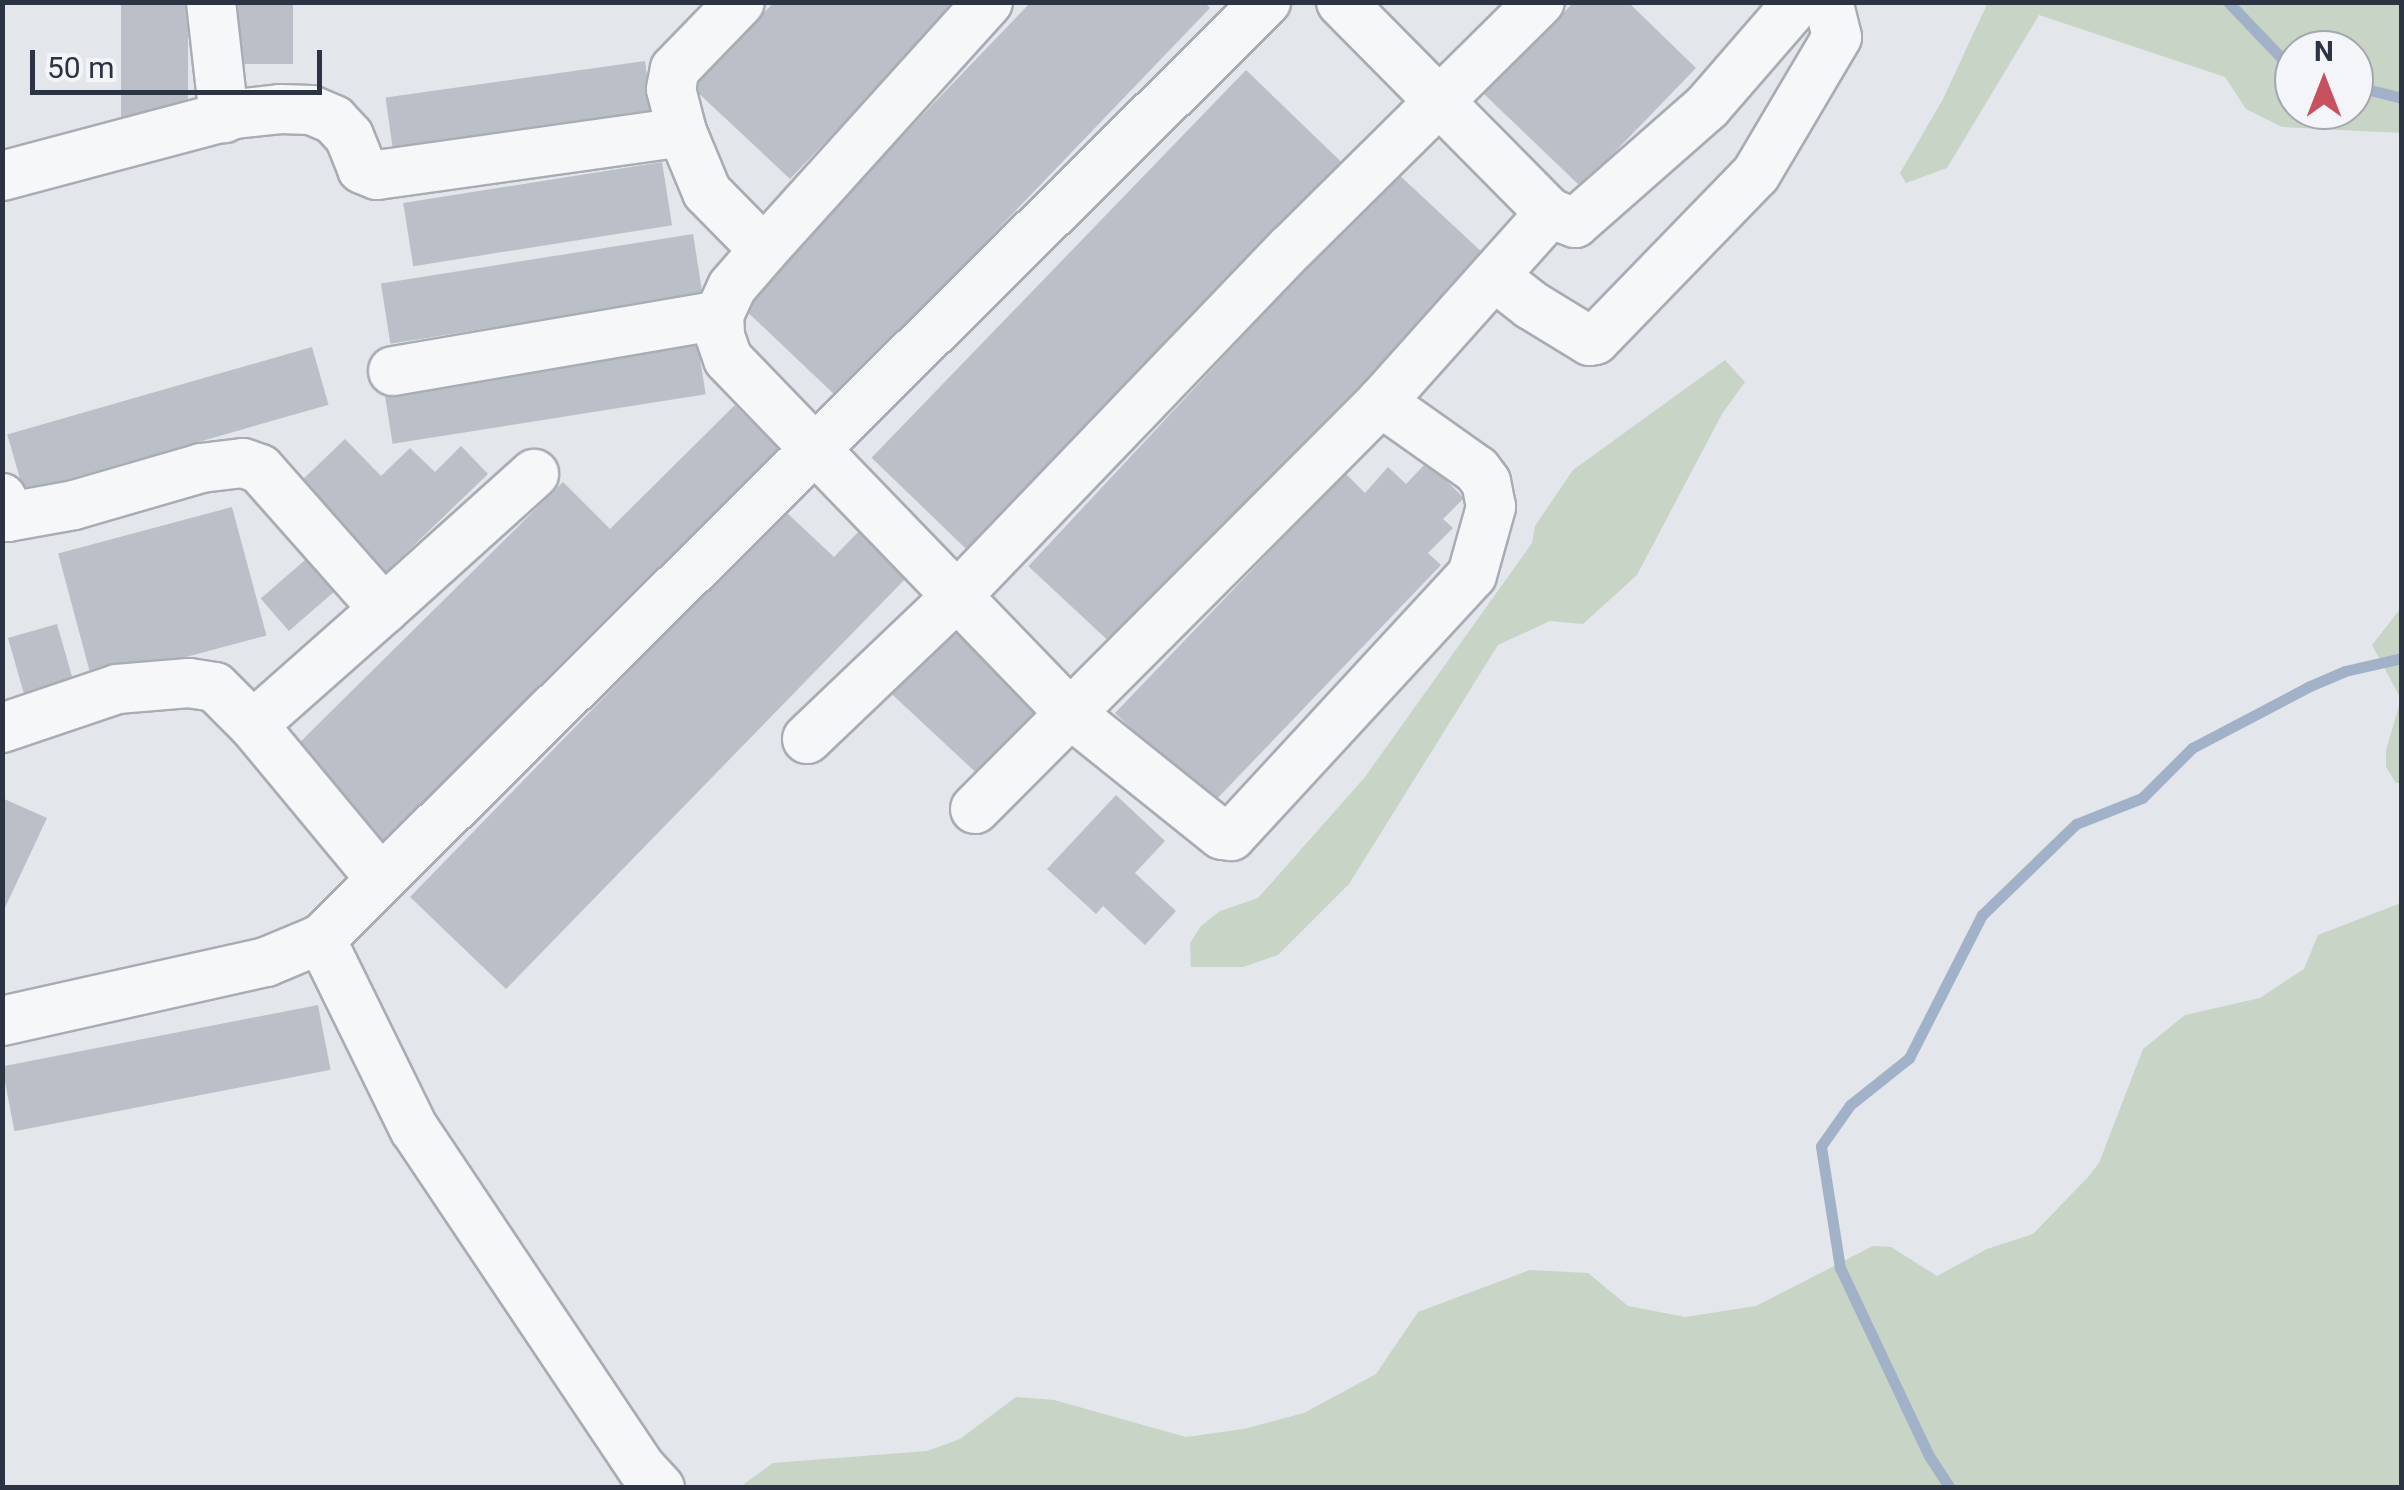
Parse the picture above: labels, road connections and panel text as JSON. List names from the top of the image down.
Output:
{
  "scale_bar": "50 m",
  "north": "top"
}
